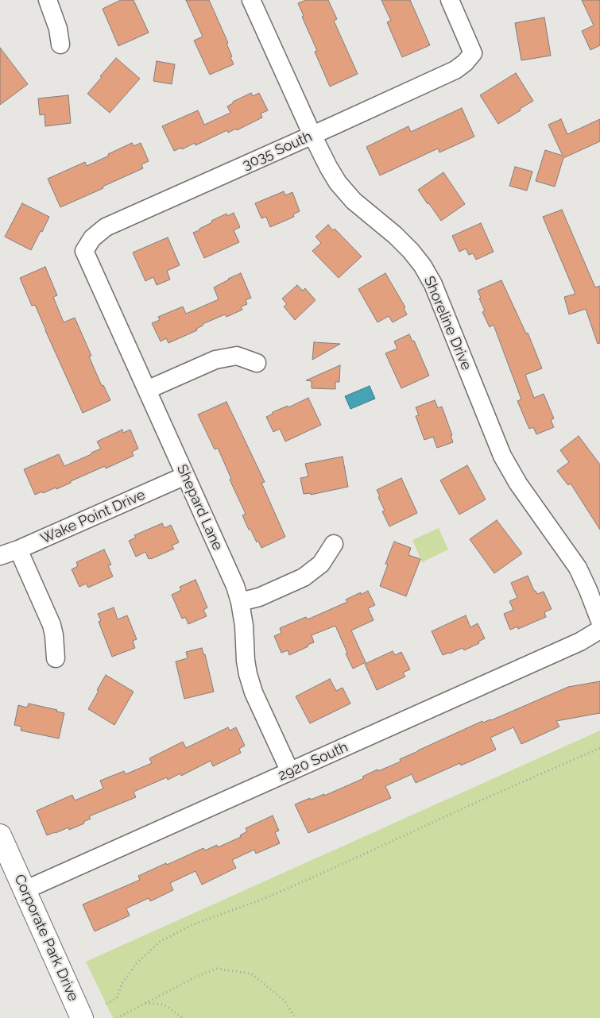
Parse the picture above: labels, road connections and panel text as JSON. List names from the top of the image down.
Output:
{
  "streets": {
    "street": [
      "3035 South",
      "Shoreline Drive",
      "Shepard Lane",
      "Wake Point Drive",
      "2920 South",
      "Corporate Park Drive"
    ]
  },
  "crossings": [
    ["3035 South", "Shoreline Drive"],
    ["3035 South", "Shepard Lane"],
    ["Shepard Lane", "Wake Point Drive"],
    ["Shepard Lane", "2920 South"],
    ["2920 South", "Corporate Park Drive"]
  ]
}
